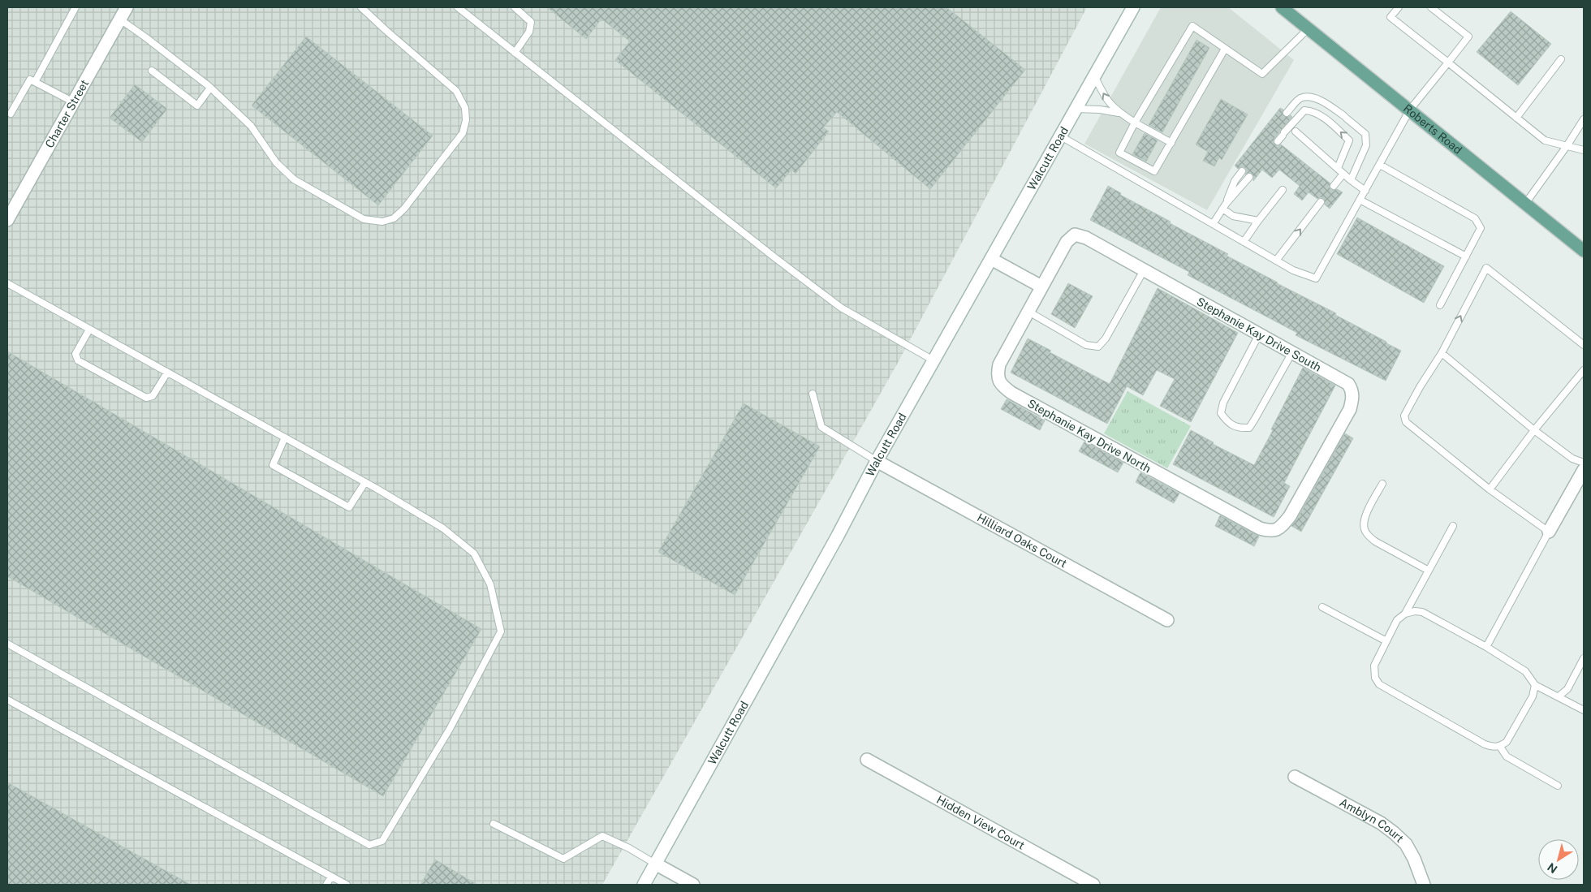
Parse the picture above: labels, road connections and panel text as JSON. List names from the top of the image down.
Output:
{
  "streets": {
    "main road": ["Roberts Road"],
    "street": [
      "Charter Street",
      "Walcutt Road",
      "Stephanie Kay Drive South",
      "Stephanie Kay Drive North",
      "Hilliard Oaks Court",
      "Amblyn Court",
      "Hidden View Court"
    ]
  },
  "crossings": [
    ["Walcutt Road", "Hilliard Oaks Court"],
    ["Stephanie Kay Drive South", "Stephanie Kay Drive North"]
  ],
  "north": "bottom left"
}
